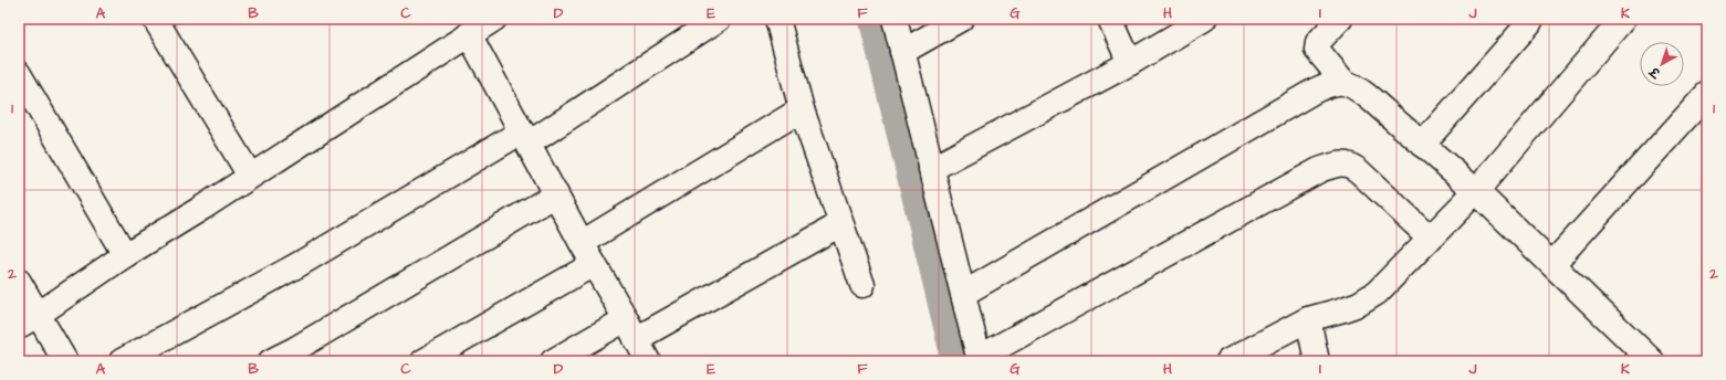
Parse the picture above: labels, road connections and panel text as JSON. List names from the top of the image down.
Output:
{
  "north": "bottom left",
  "grid": {
    "columns": [
      "A",
      "B",
      "C",
      "D",
      "E",
      "F",
      "G",
      "H",
      "I",
      "J",
      "K"
    ],
    "rows": ["1", "2"]
  }
}
